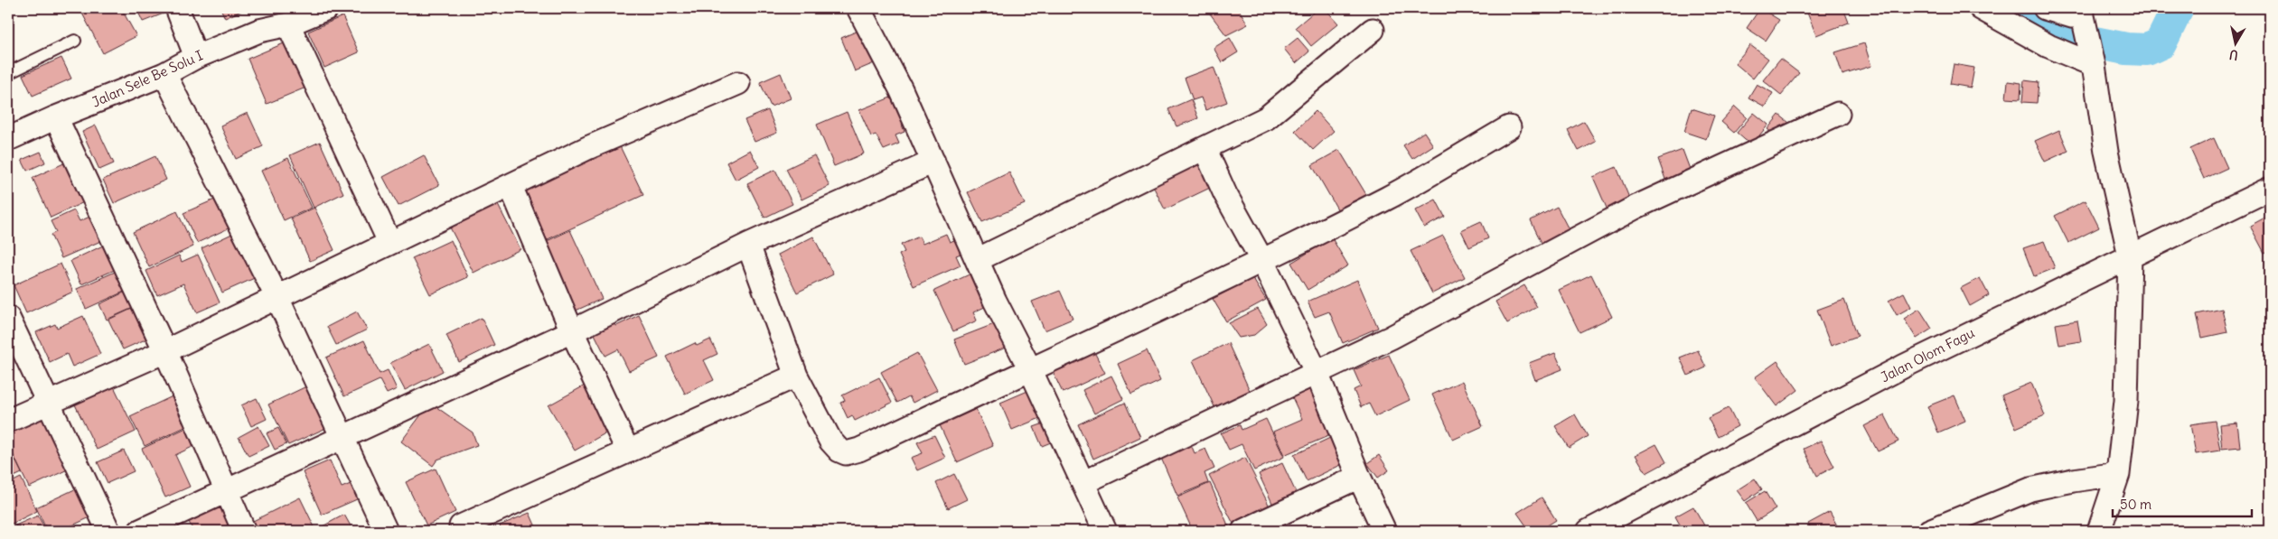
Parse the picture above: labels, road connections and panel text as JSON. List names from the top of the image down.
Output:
{
  "streets": {
    "street": ["Jalan Sele Be Solu I", "Jalan Olom Fagu"]
  },
  "scale_bar": "50 m",
  "north": "bottom"
}
